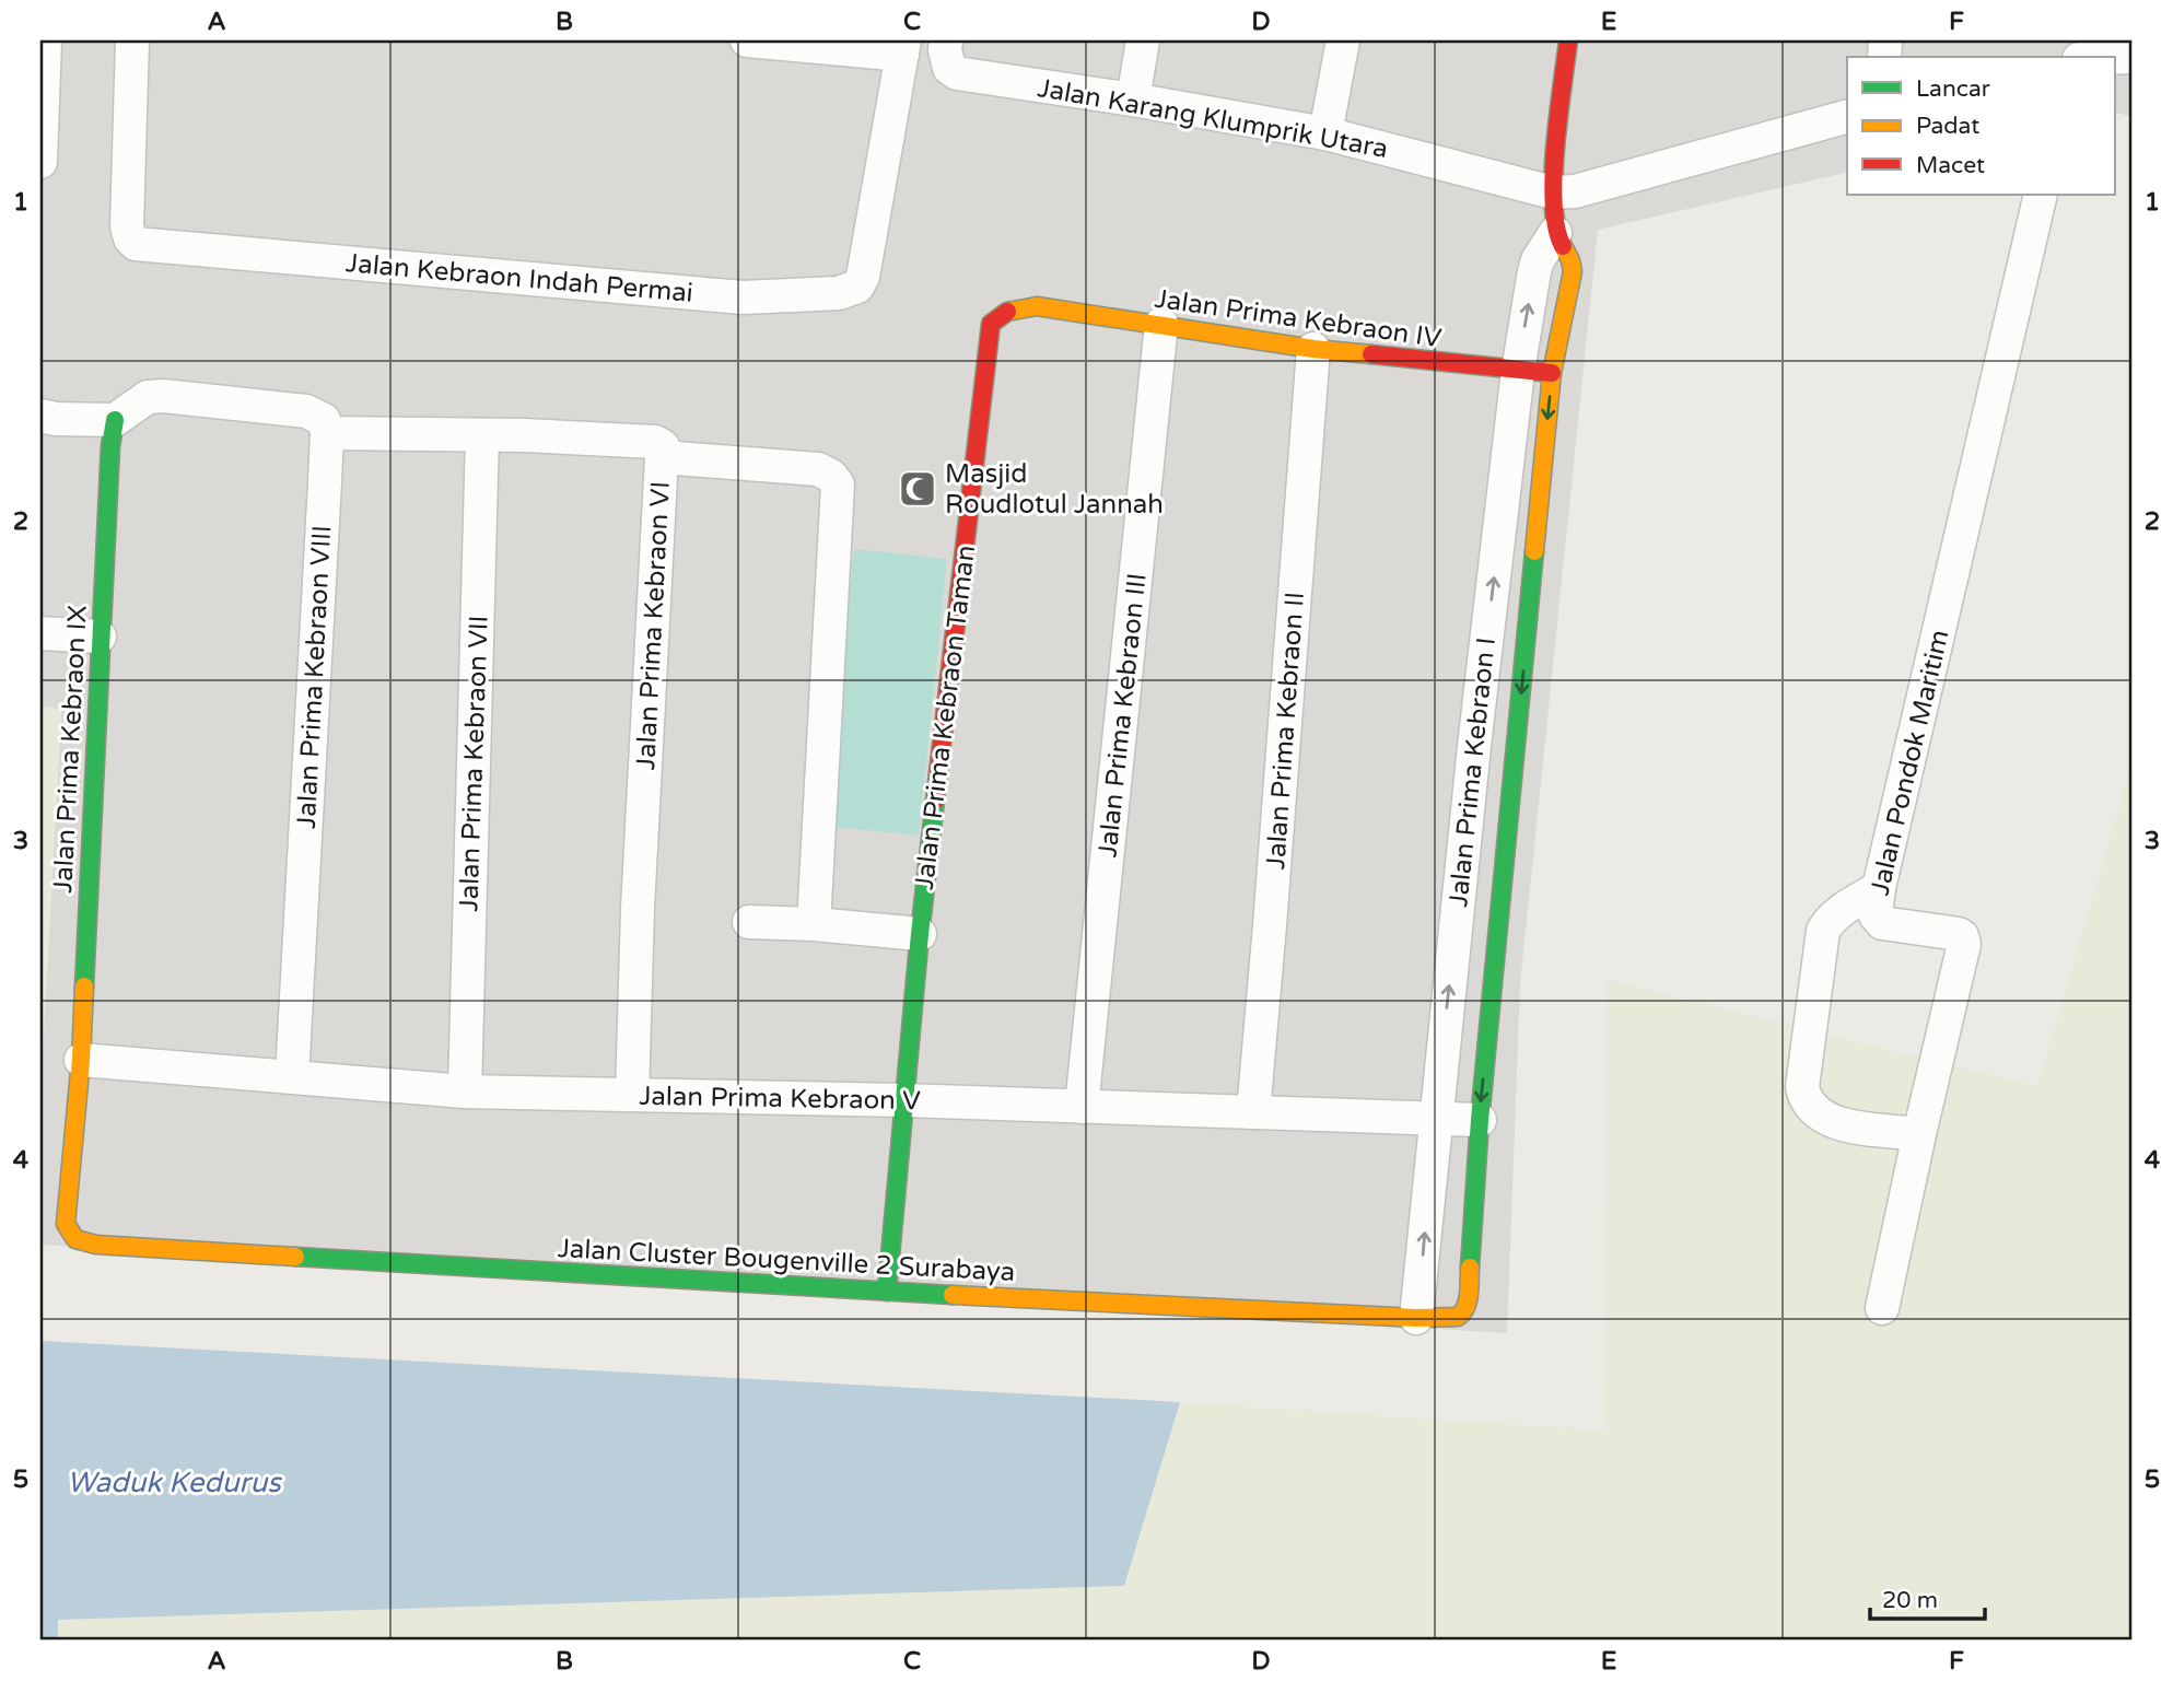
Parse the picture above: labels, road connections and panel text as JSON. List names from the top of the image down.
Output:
{
  "streets": {
    "street": [
      "Jalan Karang Klumprik Utara",
      "Jalan Kebraon Indah Permai",
      "Jalan Prima Kebraon IV",
      "Jalan Prima Kebraon VI",
      "Jalan Prima Kebraon VIII",
      "Jalan Prima Kebraon III",
      "Jalan Prima Kebraon Taman",
      "Jalan Prima Kebraon II",
      "Jalan Prima Kebraon IX",
      "Jalan Pondok Maritim",
      "Jalan Prima Kebraon VII",
      "Jalan Prima Kebraon I",
      "Jalan Prima Kebraon V",
      "Jalan Cluster Bougenville 2 Surabaya"
    ]
  },
  "crossings": [
    ["Jalan Karang Klumprik Utara", "Jalan Prima Kebraon I"],
    ["Jalan Prima Kebraon IV", "Jalan Prima Kebraon III"],
    ["Jalan Prima Kebraon IV", "Jalan Prima Kebraon Taman"],
    ["Jalan Prima Kebraon IV", "Jalan Prima Kebraon II"],
    ["Jalan Prima Kebraon IV", "Jalan Prima Kebraon I"],
    ["Jalan Prima Kebraon VI", "Jalan Prima Kebraon V"],
    ["Jalan Prima Kebraon VIII", "Jalan Prima Kebraon V"],
    ["Jalan Prima Kebraon III", "Jalan Prima Kebraon V"],
    ["Jalan Prima Kebraon Taman", "Jalan Prima Kebraon V"],
    ["Jalan Prima Kebraon Taman", "Jalan Cluster Bougenville 2 Surabaya"],
    ["Jalan Prima Kebraon II", "Jalan Prima Kebraon V"],
    ["Jalan Prima Kebraon IX", "Jalan Prima Kebraon V"],
    ["Jalan Prima Kebraon IX", "Jalan Cluster Bougenville 2 Surabaya"],
    ["Jalan Prima Kebraon VII", "Jalan Prima Kebraon V"],
    ["Jalan Prima Kebraon I", "Jalan Prima Kebraon V"],
    ["Jalan Prima Kebraon I", "Jalan Cluster Bougenville 2 Surabaya"]
  ],
  "water": ["Waduk Kedurus"],
  "places": {
    "mosque": ["Masjid Roudlotul Jannah"]
  },
  "legend": ["Lancar", "Padat", "Macet"],
  "scale_bar": "20 m",
  "grid": {
    "columns": [
      "A",
      "B",
      "C",
      "D",
      "E",
      "F"
    ],
    "rows": [
      "1",
      "2",
      "3",
      "4",
      "5"
    ]
  }
}
